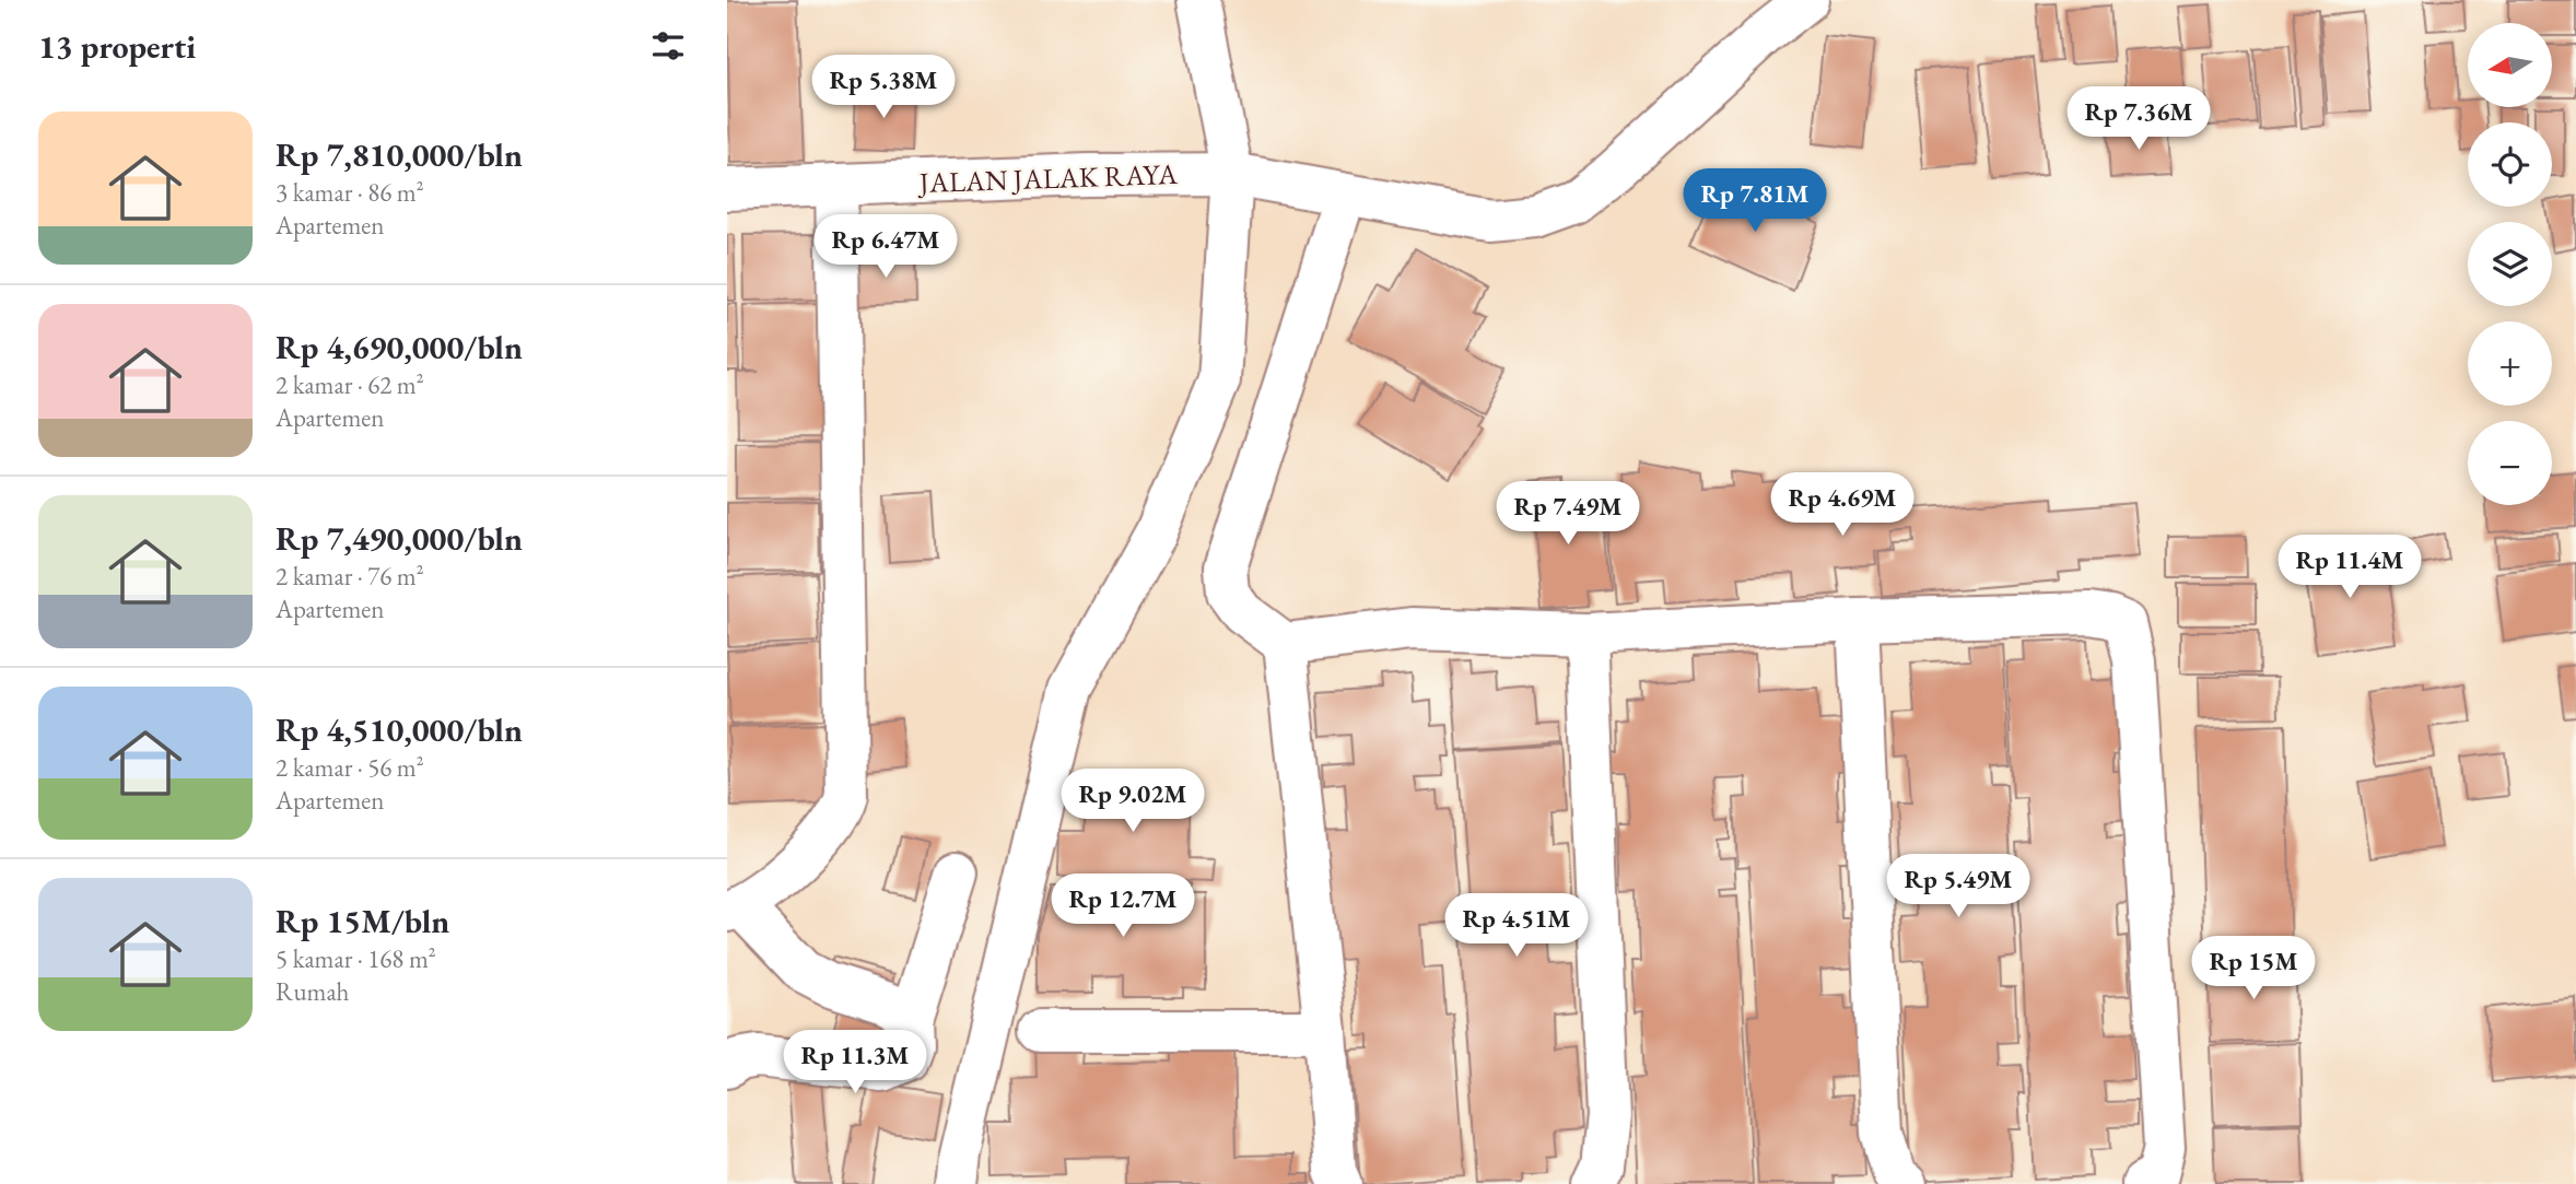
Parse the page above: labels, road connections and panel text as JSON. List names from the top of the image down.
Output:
{
  "streets": {
    "street": ["JALAN JALAK RAYA"]
  },
  "north": "left",
  "page": {
    "heading": "13 properti",
    "map_buttons": ["+", "−"],
    "price": [
      "Rp 5.38M",
      "Rp 7.36M",
      "Rp 7.81M",
      "Rp 6.47M",
      "Rp 4.69M",
      "Rp 7.49M",
      "Rp 11.4M",
      "Rp 9.02M",
      "Rp 5.49M",
      "Rp 12.7M",
      "Rp 4.51M",
      "Rp 15M",
      "Rp 11.3M"
    ],
    "list": [
      {
        "name": "Rp 7,810,000/bln",
        "note": "3 kamar · 86 m² · Apartemen"
      },
      {
        "name": "Rp 4,690,000/bln",
        "note": "2 kamar · 62 m² · Apartemen"
      },
      {
        "name": "Rp 7,490,000/bln",
        "note": "2 kamar · 76 m² · Apartemen"
      },
      {
        "name": "Rp 4,510,000/bln",
        "note": "2 kamar · 56 m² · Apartemen"
      },
      {
        "name": "Rp 15M/bln",
        "note": "5 kamar · 168 m² · Rumah"
      }
    ]
  }
}
